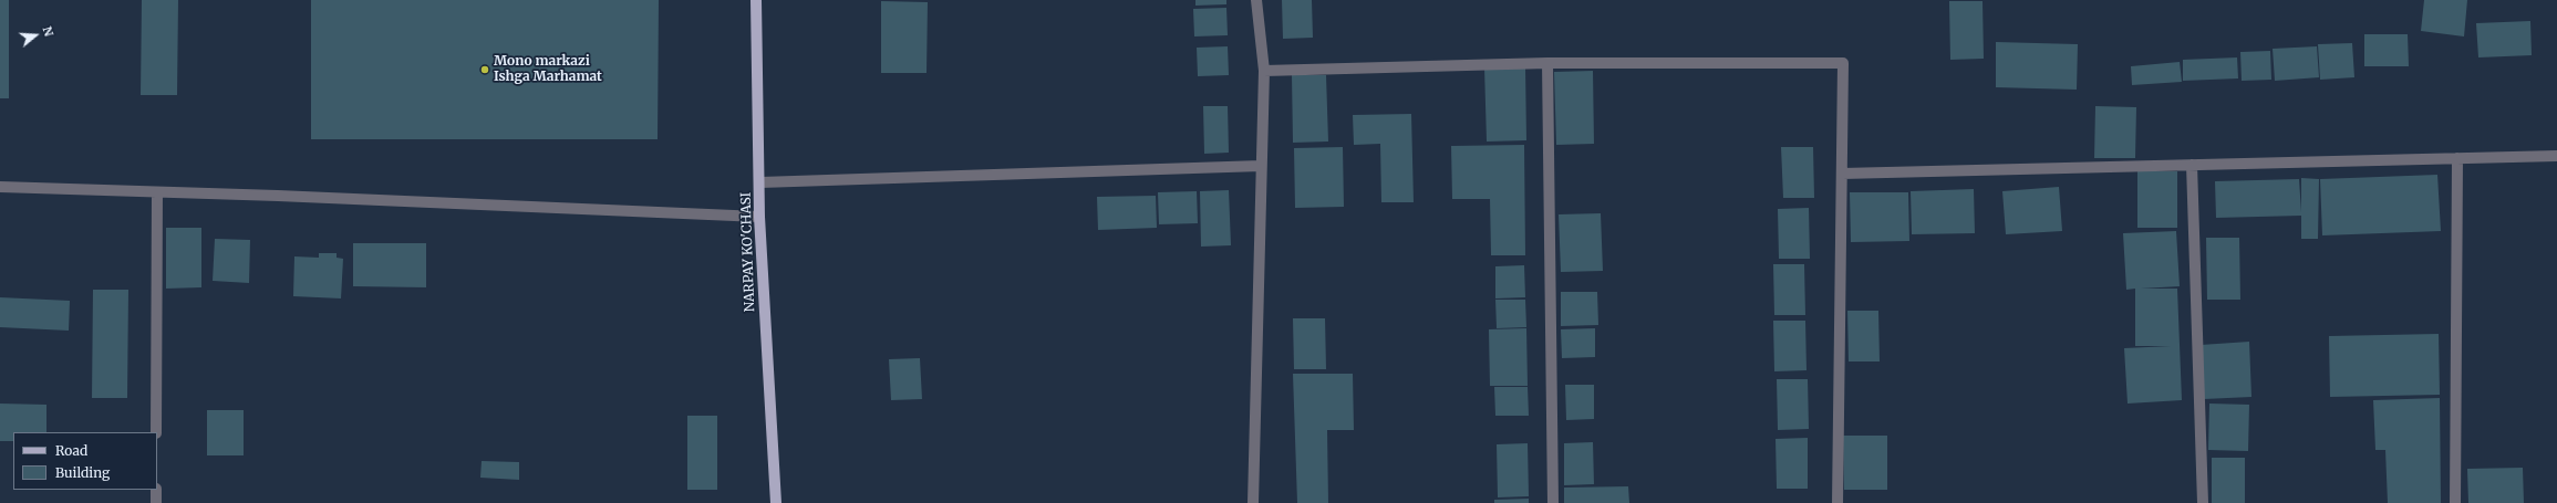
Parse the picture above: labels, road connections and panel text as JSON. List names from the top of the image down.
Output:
{
  "streets": {
    "main road": ["NARPAY KO'CHASI"]
  },
  "places": ["Mono markazi Ishga Marhamat"],
  "legend": ["Road", "Building"],
  "north": "right"
}
